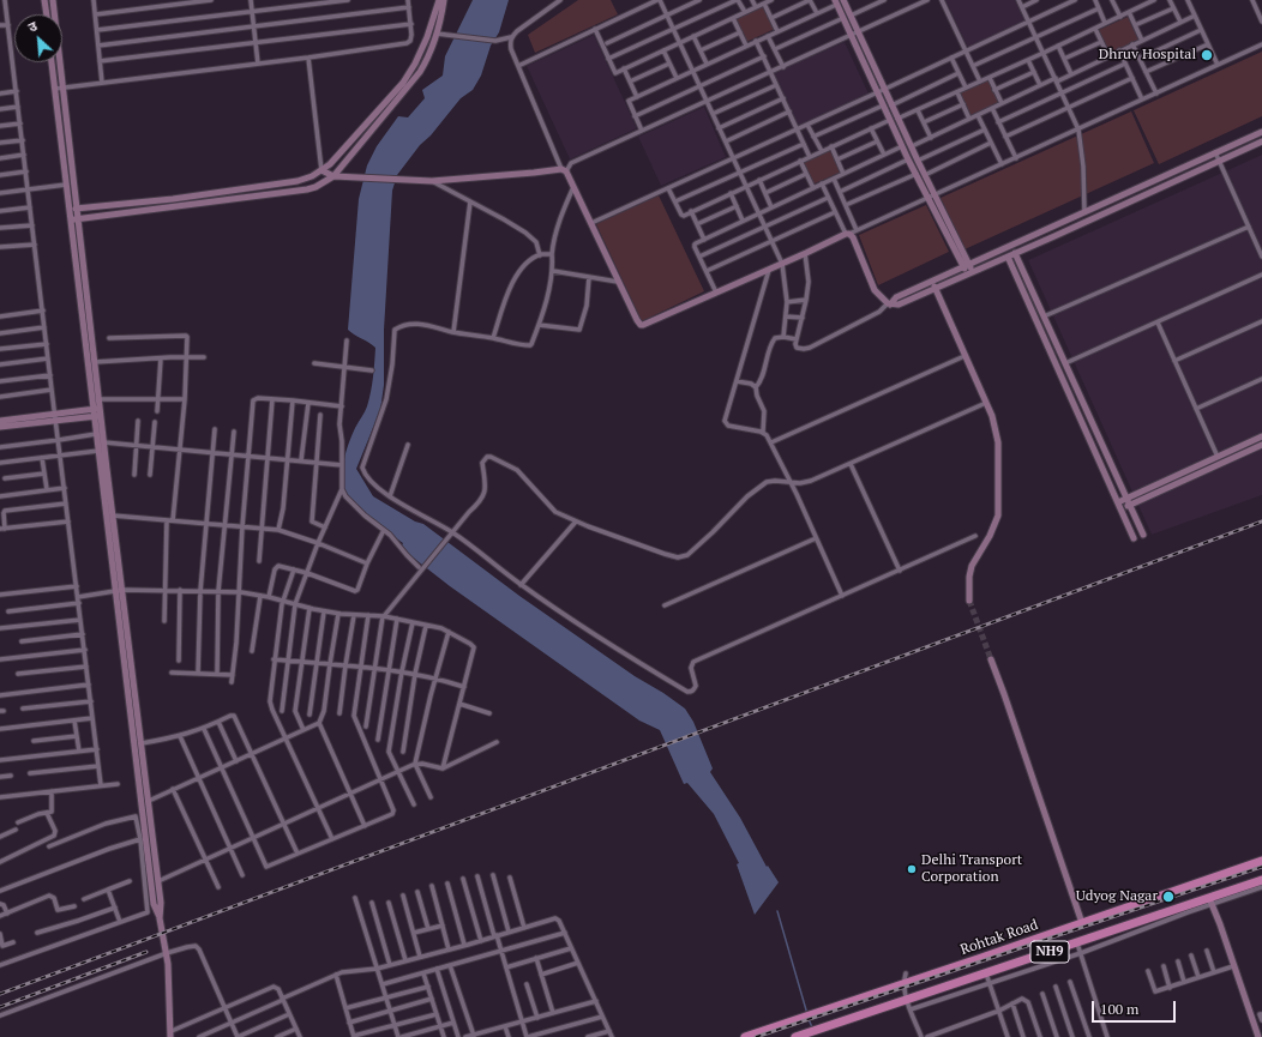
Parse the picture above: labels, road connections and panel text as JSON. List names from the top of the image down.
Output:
{
  "streets": {
    "highway": ["Rohtak Road", "NH9"]
  },
  "places": ["Dhruv Hospital", "Delhi Transport Corporation", "Udyog Nagar"],
  "scale_bar": "100 m",
  "north": "top left"
}
